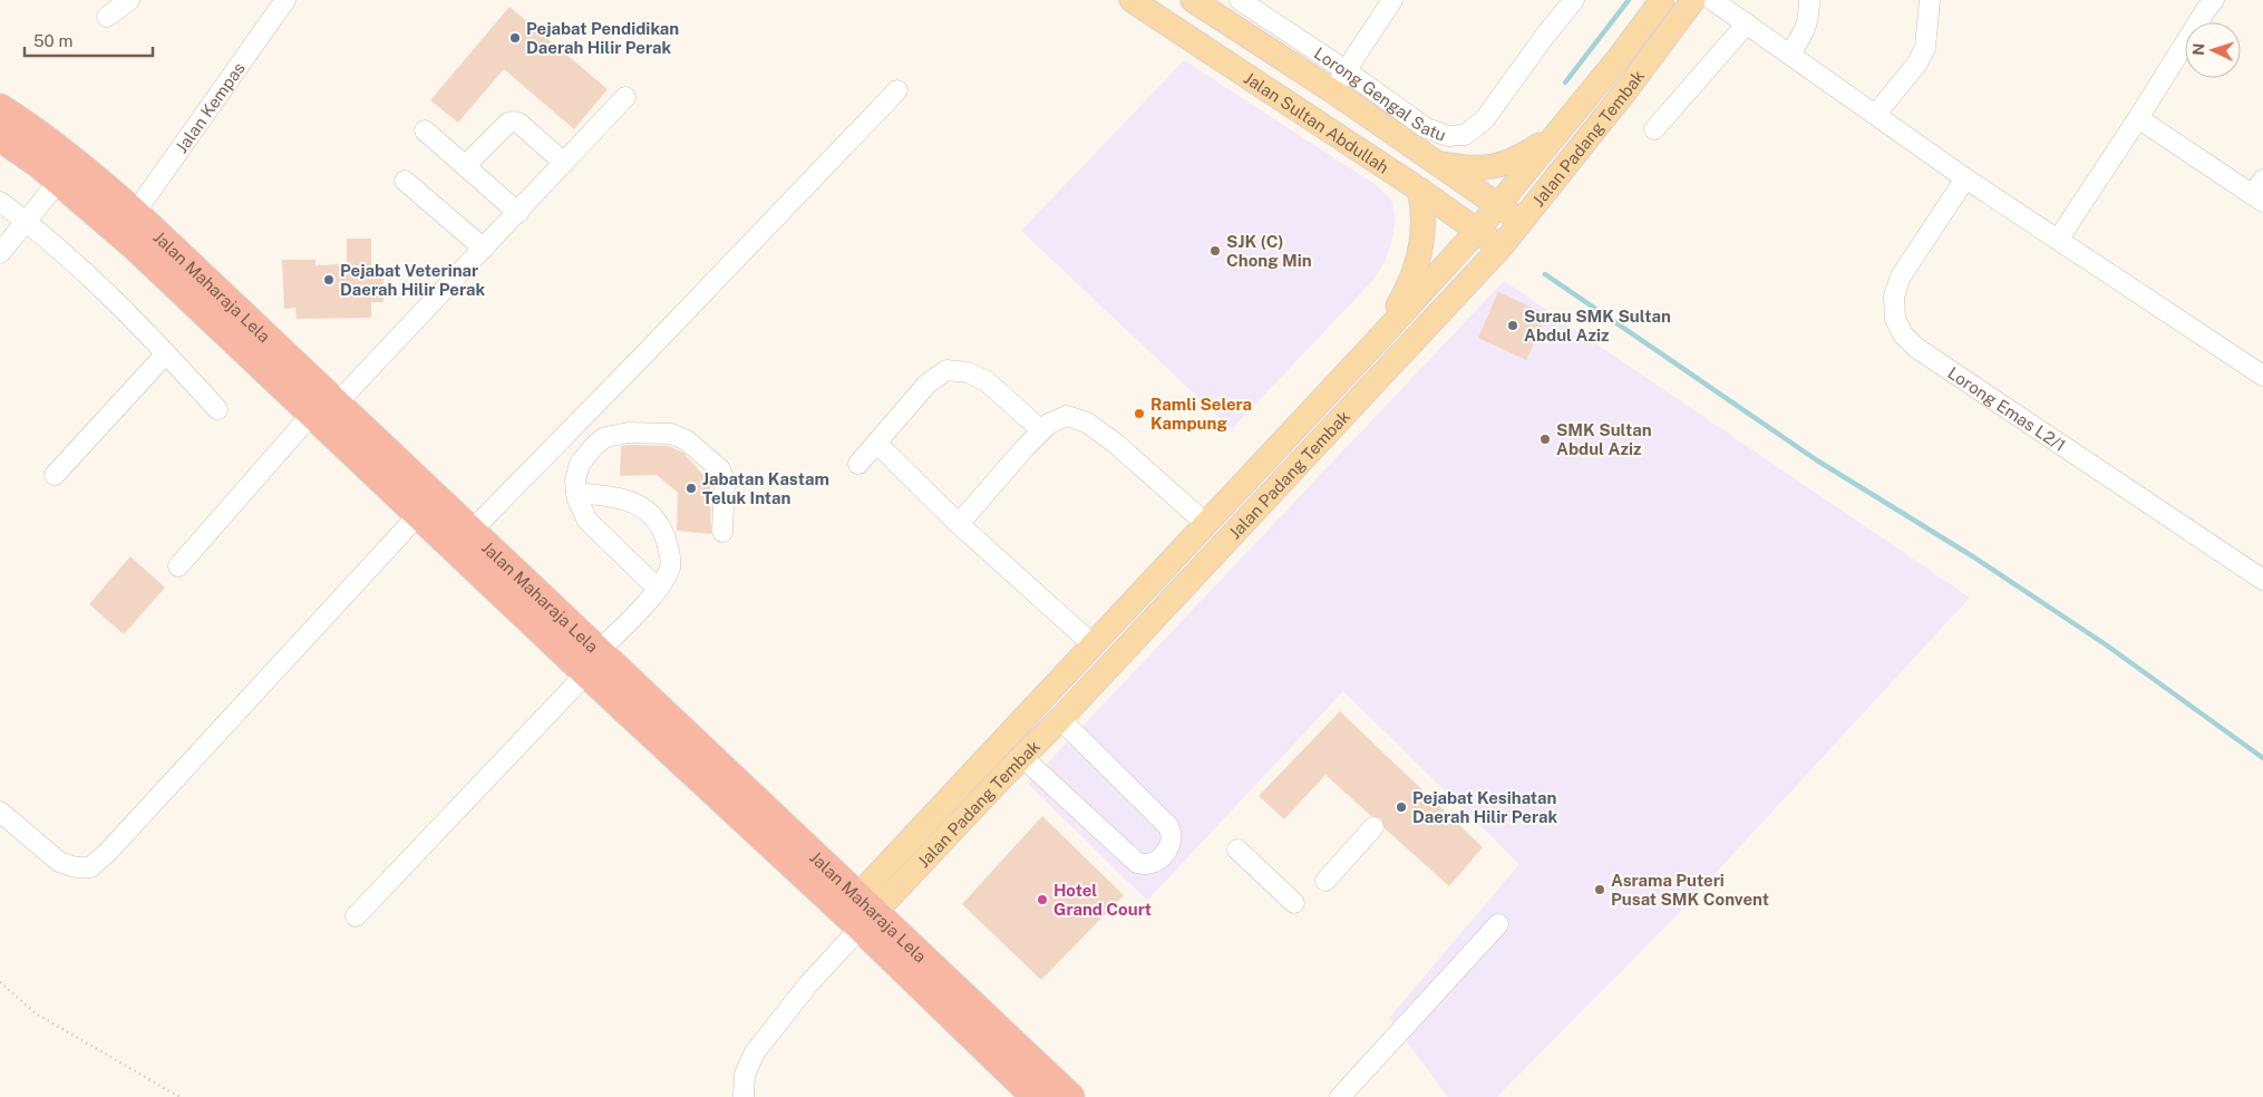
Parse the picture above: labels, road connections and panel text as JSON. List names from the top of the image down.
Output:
{
  "streets": {
    "highway": ["Jalan Maharaja Lela"],
    "main road": ["Jalan Sultan Abdullah", "Jalan Padang Tembak"],
    "street": ["Lorong Gengal Satu", "Jalan Kempas", "Lorong Emas L2/1"]
  },
  "crossings": [
    ["Jalan Kempas", "Jalan Maharaja Lela"],
    ["Jalan Sultan Abdullah", "Jalan Padang Tembak"],
    ["Jalan Padang Tembak", "Jalan Maharaja Lela"]
  ],
  "places": [
    "Pejabat Pendidikan Daerah Hilir Perak",
    "SJK (C) Chong Min",
    "Pejabat Veterinar Daerah Hilir Perak",
    "Surau SMK Sultan Abdul Aziz",
    "Ramli Selera Kampung",
    "SMK Sultan Abdul Aziz",
    "Jabatan Kastam Teluk Intan",
    "Pejabat Kesihatan Daerah Hilir Perak",
    "Asrama Puteri Pusat SMK Convent",
    "Hotel Grand Court"
  ],
  "scale_bar": "50 m",
  "north": "left"
}
